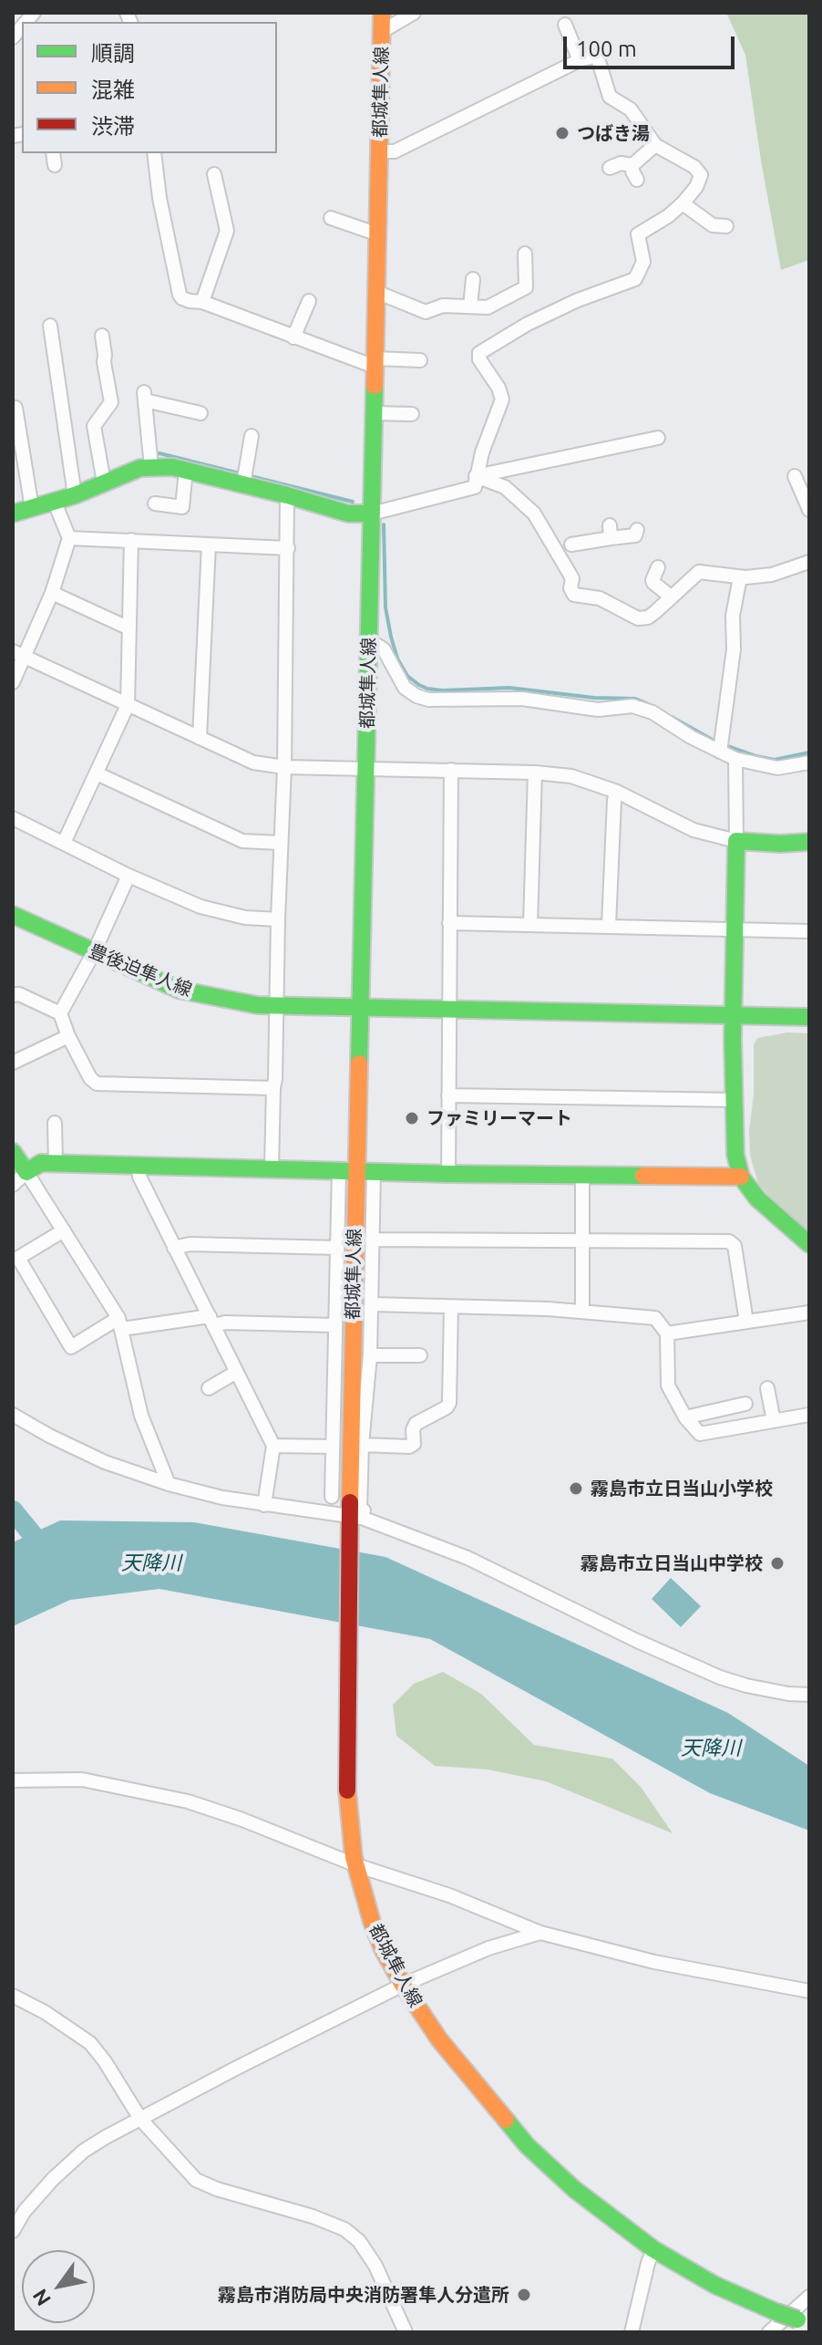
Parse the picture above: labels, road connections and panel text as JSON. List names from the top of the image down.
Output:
{
  "streets": {
    "main road": ["都城隼人線", "豊後迫隼人線"]
  },
  "crossings": [
    ["都城隼人線", "豊後迫隼人線"]
  ],
  "water": ["天降川"],
  "places": [
    "つばき湯",
    "ファミリーマート",
    "霧島市立日当山小学校",
    "霧島市立日当山中学校",
    "霧島市消防局中央消防署隼人分遣所"
  ],
  "legend": ["順調", "混雑", "渋滞"],
  "scale_bar": "100 m",
  "north": "bottom left"
}
